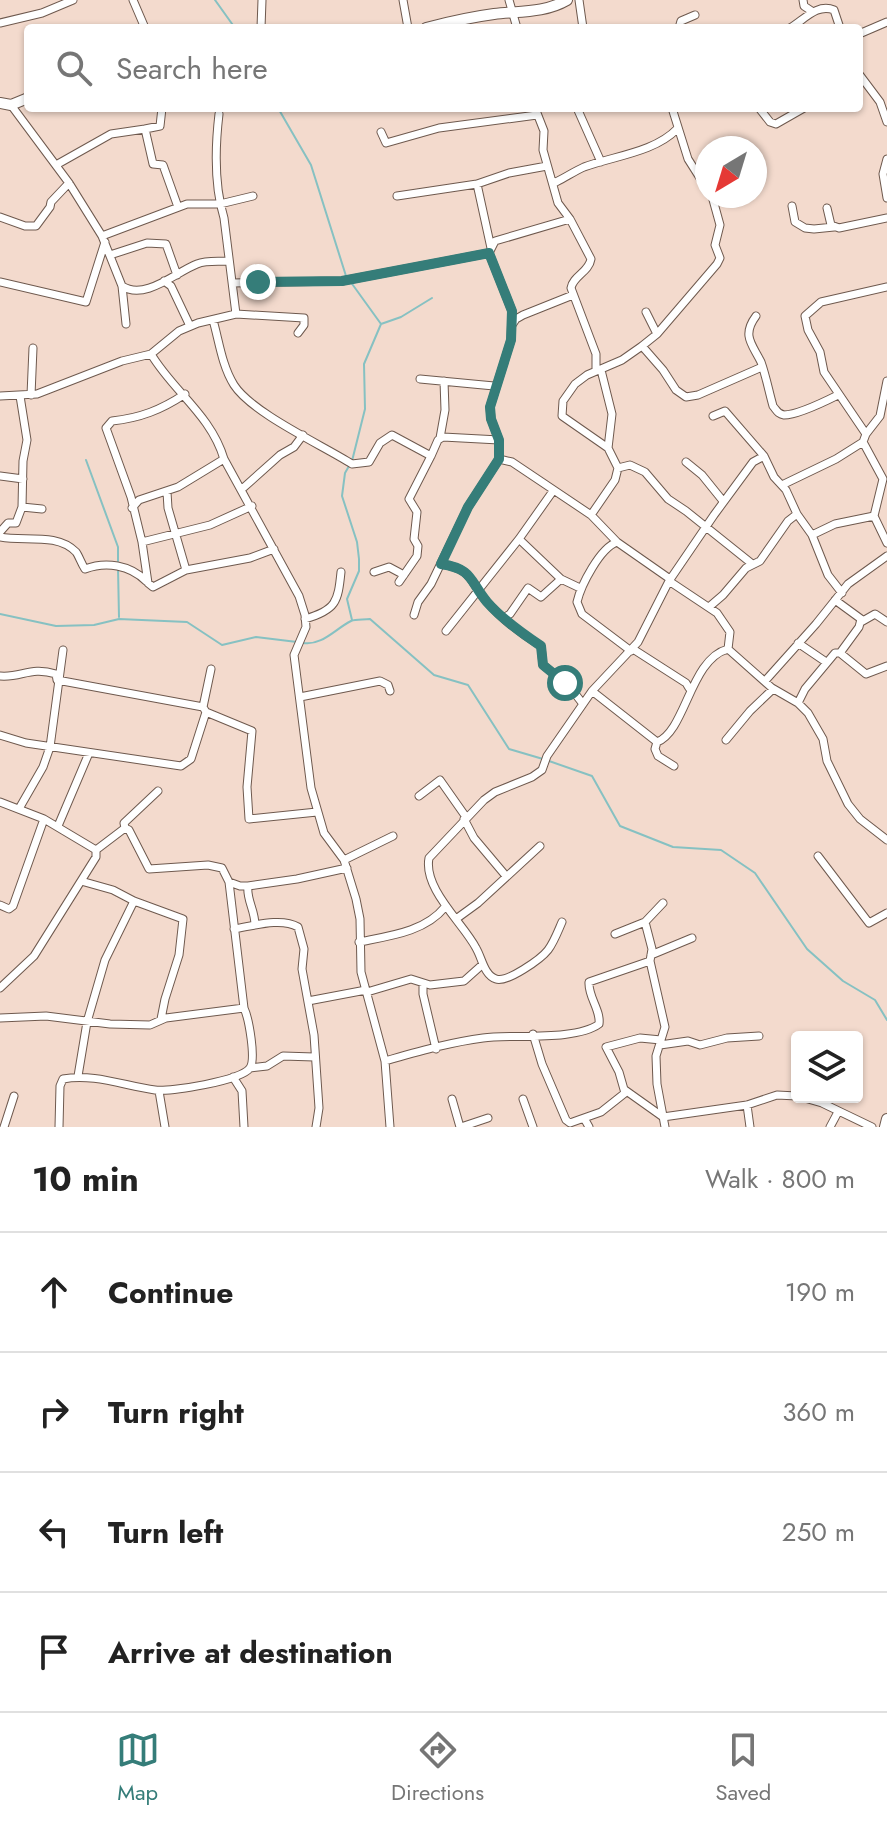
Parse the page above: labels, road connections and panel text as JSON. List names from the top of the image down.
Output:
{
  "north": "bottom left",
  "page": {
    "search": "Search here",
    "heading": ["10 min", "Walk · 800 m"],
    "list": [
      ["Continue", "190 m"],
      ["Turn right", "360 m"],
      ["Turn left", "250 m"],
      "Arrive at destination"
    ],
    "nav": ["Map", "Directions", "Saved"]
  }
}
